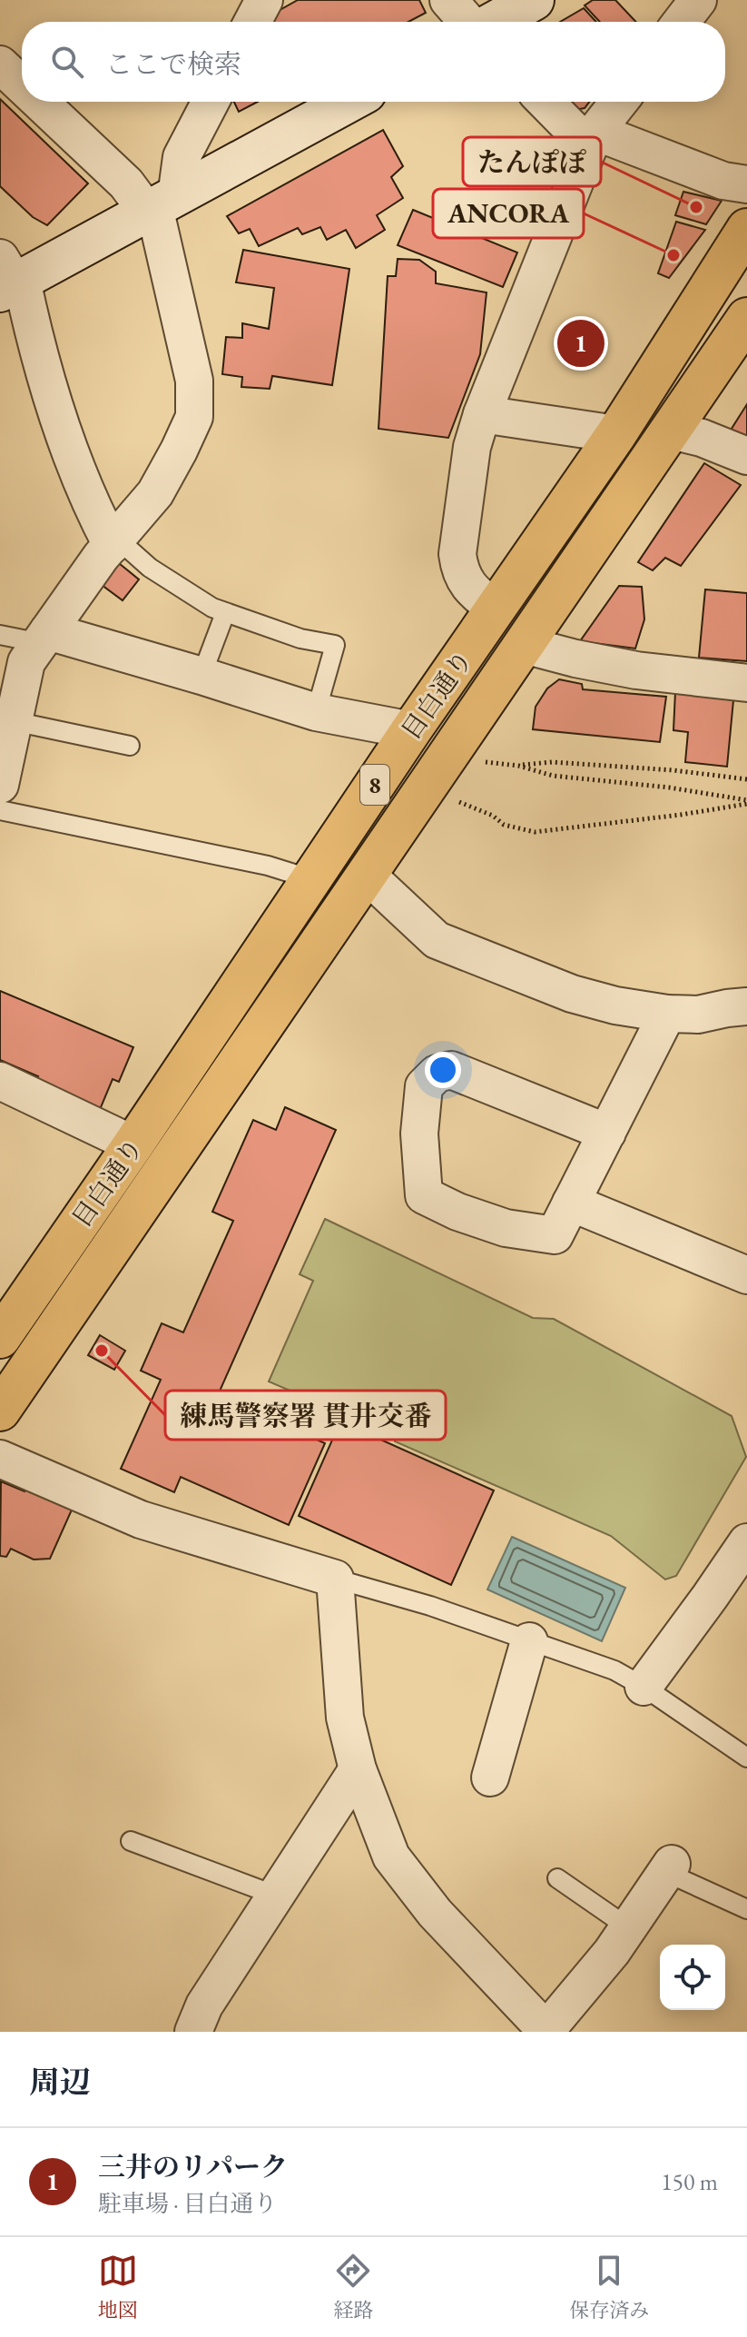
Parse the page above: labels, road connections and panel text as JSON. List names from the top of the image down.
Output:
{
  "streets": {
    "main road": ["目白通り", "8"]
  },
  "places": ["たんぽぽ", "ANCORA", "練馬警察署 貫井交番"],
  "page": {
    "search": "ここで検索",
    "pins": "1",
    "heading": "周辺",
    "list": [
      {
        "mark": "1",
        "name": "三井のリパーク",
        "note": "駐車場 · 目白通り",
        "value": "150 m"
      }
    ],
    "nav": ["地図", "経路", "保存済み"]
  }
}
